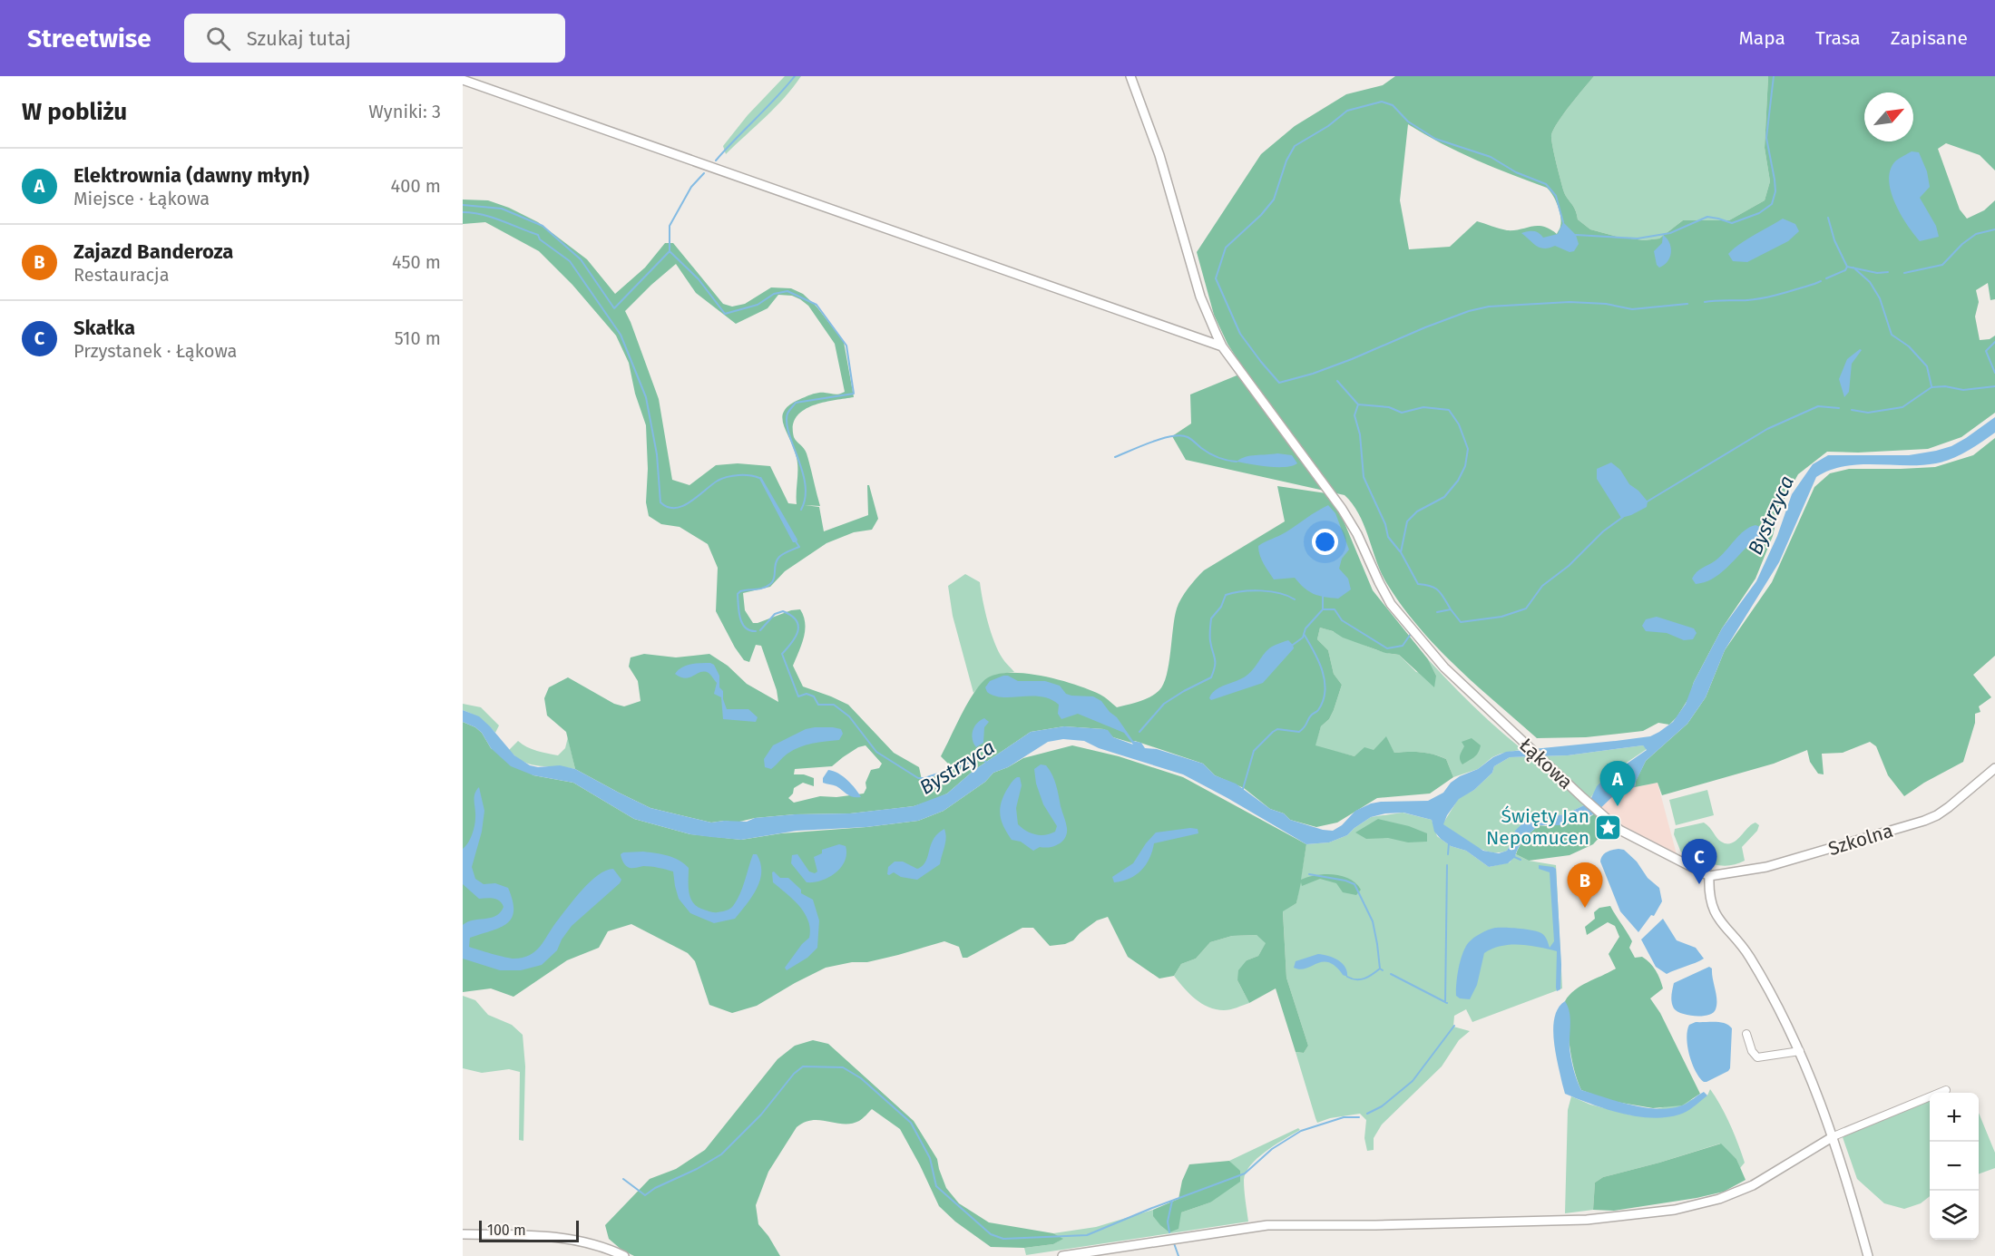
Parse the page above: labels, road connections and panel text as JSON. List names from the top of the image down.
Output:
{
  "streets": {
    "street": ["Łąkowa", "Szkolna"]
  },
  "crossings": [
    ["Łąkowa", "Szkolna"]
  ],
  "water": ["Bystrzyca"],
  "places": {
    "place": ["Święty Jan Nepomucen"]
  },
  "scale_bar": "100 m",
  "north": "top right",
  "page": {
    "header": "Streetwise",
    "search": "Szukaj tutaj",
    "nav": ["Mapa", "Trasa", "Zapisane"],
    "heading": ["W pobliżu", "Wyniki: 3"],
    "list": [
      {
        "mark": "A",
        "name": "Elektrownia (dawny młyn)",
        "note": "Miejsce · Łąkowa",
        "value": "400 m"
      },
      {
        "mark": "B",
        "name": "Zajazd Banderoza",
        "note": "Restauracja",
        "value": "450 m"
      },
      {
        "mark": "C",
        "name": "Skałka",
        "note": "Przystanek · Łąkowa",
        "value": "510 m"
      }
    ],
    "pins": ["A", "C", "B"],
    "map_buttons": ["+", "−"],
    "scale": "100 m"
  }
}
